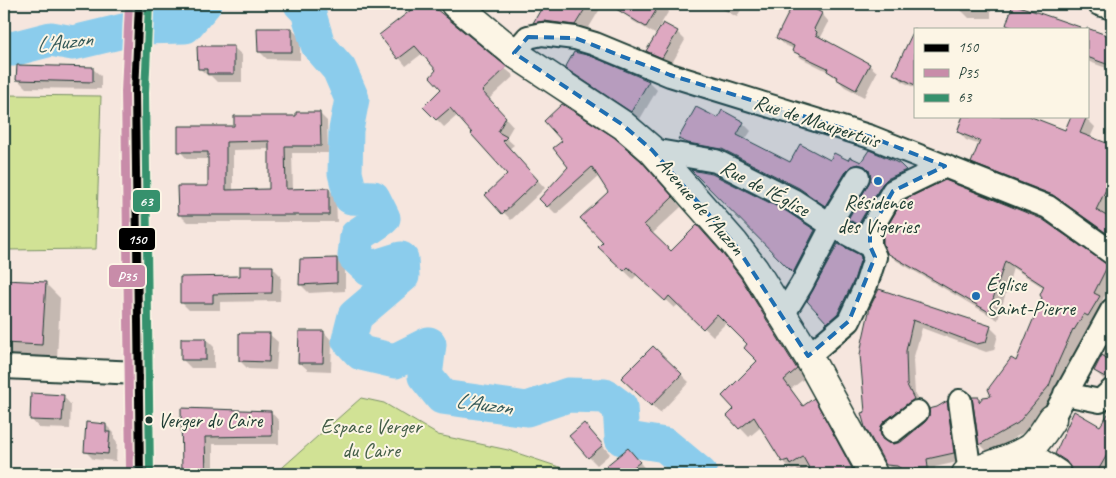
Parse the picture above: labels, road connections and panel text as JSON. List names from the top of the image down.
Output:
{
  "streets": {
    "main road": ["Avenue de l'Auzon"],
    "street": ["Rue de Maupertuis", "Rue de l'Église"]
  },
  "crossings": [
    ["Rue de Maupertuis", "Avenue de l'Auzon"],
    ["Rue de l'Église", "Avenue de l'Auzon"]
  ],
  "water": ["L'Auzon"],
  "parks": ["Espace Verger du Caire"],
  "places": ["Résidence des Vigeries", "Église Saint-Pierre", "Verger du Caire"],
  "lines": ["transit line 150", "transit line P35", "transit line 63"],
  "legend": ["150", "P35", "63"]
}
